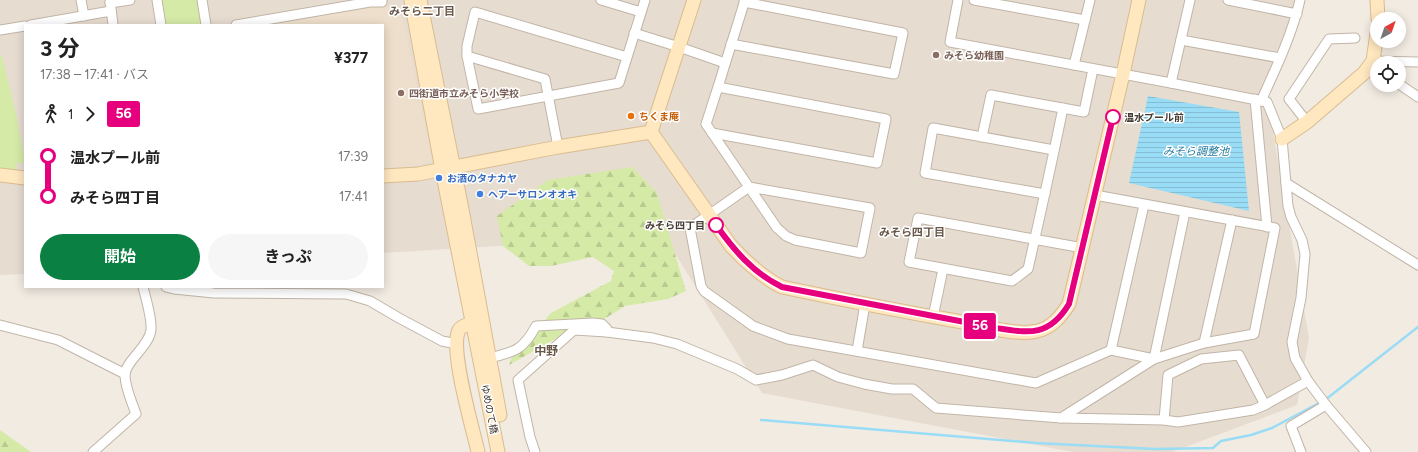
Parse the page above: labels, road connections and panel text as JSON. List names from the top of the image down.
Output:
{
  "streets": {
    "street": ["ゆめのて橋"]
  },
  "districts": ["みそら二丁目", "みそら四丁目", "中野"],
  "water": ["みそら調整池"],
  "places": [
    "みそら幼稚園",
    "四街道市立みそら小学校",
    "ちくま庵",
    "温水プール前",
    "お酒のタナカヤ",
    "ヘアーサロンオオキ",
    "みそら四丁目"
  ],
  "lines": ["bus line 56"],
  "north": "top right",
  "page": {
    "on_map": "56",
    "heading": ["3 分", "17:38 – 17:41 · バス", "¥377"],
    "legs": ["1", "56"],
    "list": [
      {
        "name": "温水プール前",
        "value": "17:39"
      },
      {
        "name": "みそら四丁目",
        "value": "17:41"
      }
    ],
    "buttons": ["開始", "きっぷ"]
  }
}
